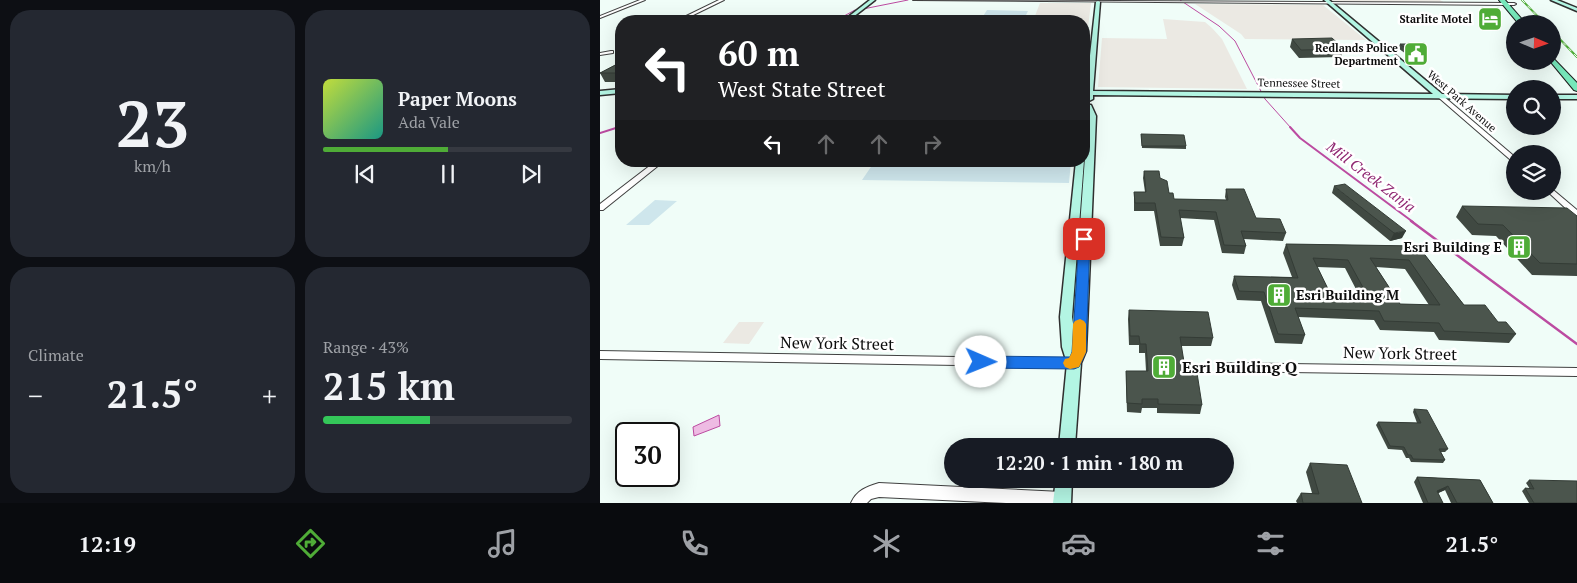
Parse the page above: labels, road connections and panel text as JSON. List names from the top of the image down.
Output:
{
  "streets": {
    "street": ["Tennessee Street", "West Park Avenue", "New York Street"]
  },
  "crossings": [
    ["Tennessee Street", "West Park Avenue"]
  ],
  "water": ["Mill Creek Zanja"],
  "places": {
    "hotel": ["Starlite Motel"],
    "public building": ["Redlands Police Department"],
    "building": ["Esri Building E", "Esri Building M", "Esri Building Q"]
  },
  "north": "right",
  "page": {
    "tile": [
      ["23", "km/h"],
      "Climate",
      ["Range · 43%", "215 km"]
    ],
    "turn": ["60 m", "West State Street"],
    "song": ["Paper Moons", "Ada Vale"],
    "heat": ["−", "21.5°", "+"],
    "limit": "30",
    "trip": "12:20 · 1 min · 180 m",
    "tabs": ["12:19", "21.5°"]
  }
}
